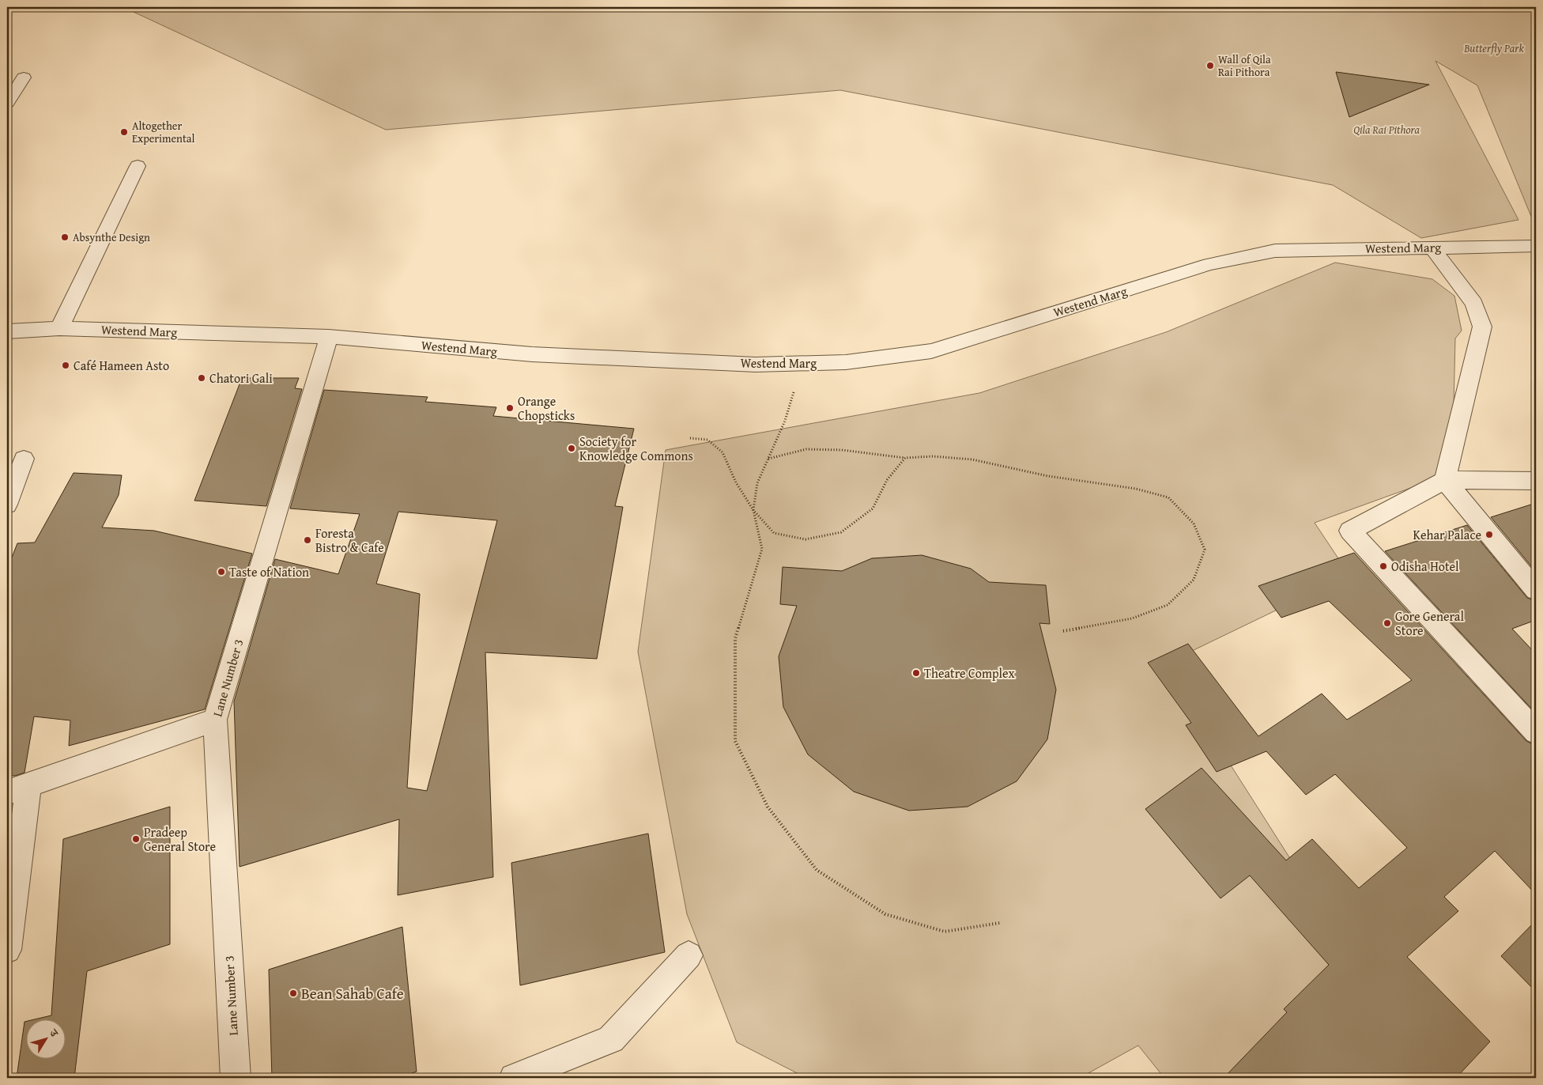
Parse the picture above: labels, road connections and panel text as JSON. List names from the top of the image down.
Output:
{
  "streets": {
    "street": ["Westend Marg", "Lane Number 3"]
  },
  "crossings": [
    ["Westend Marg", "Lane Number 3"]
  ],
  "parks": ["Butterfly Park", "Qila Rai Pithora"],
  "places": [
    "Wall of Qila Rai Pithora",
    "Altogether Experimental",
    "Absynthe Design",
    "Café Hameen Asto",
    "Chatori Gali",
    "Orange Chopsticks",
    "Society for Knowledge Commons",
    "Kehar Palace",
    "Foresta Bistro & Cafe",
    "Odisha Hotel",
    "Taste of Nation",
    "Gore General Store",
    "Theatre Complex",
    "Pradeep General Store",
    "Bean Sahab Cafe"
  ],
  "north": "top right"
}
